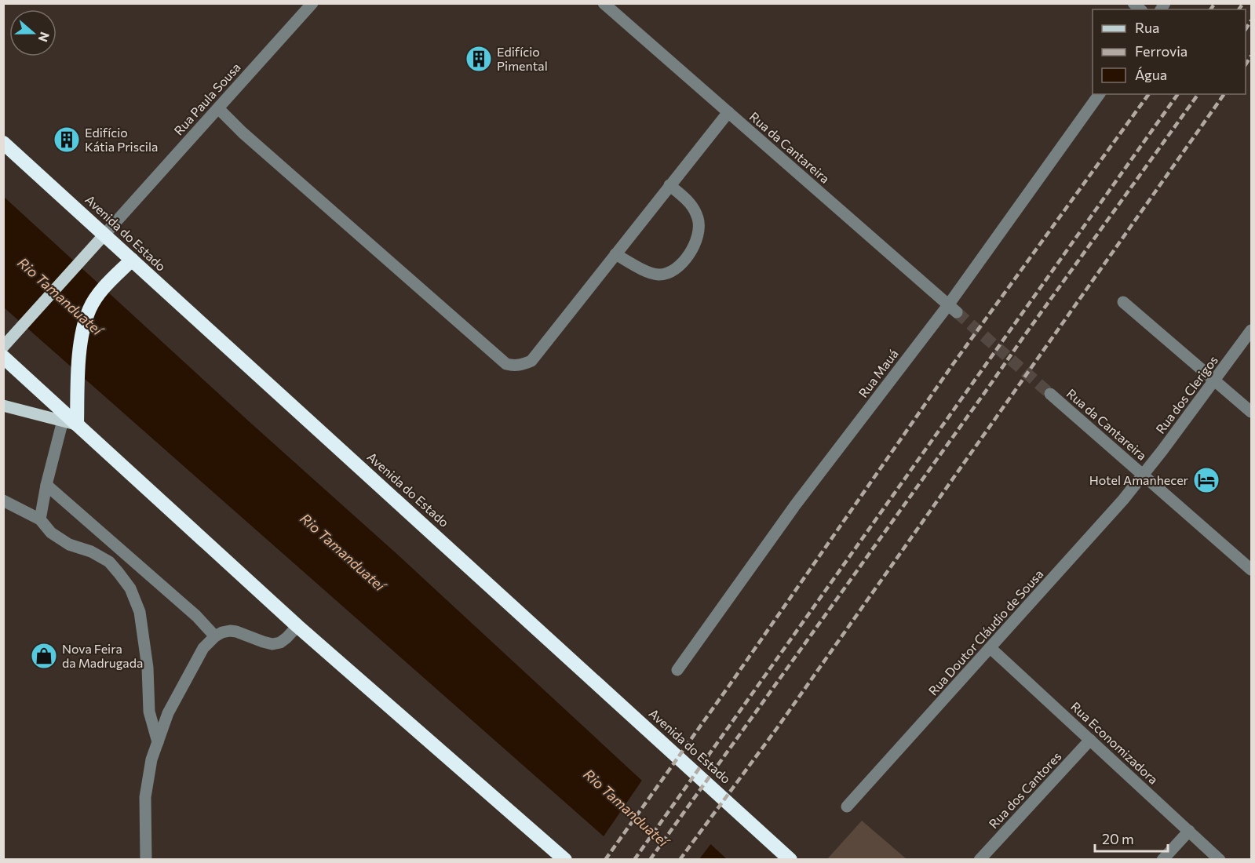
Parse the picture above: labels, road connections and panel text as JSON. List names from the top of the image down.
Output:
{
  "streets": {
    "highway": ["Avenida do Estado"],
    "street": [
      "Rua Paula Sousa",
      "Rua da Cantareira",
      "Rua Mauá",
      "Rua dos Clerigos",
      "Rua Doutor Cláudio de Sousa",
      "Rua Economizadora",
      "Rua dos Cantores"
    ]
  },
  "crossings": [
    ["Rua Paula Sousa", "Avenida do Estado"],
    ["Rua da Cantareira", "Rua Mauá"],
    ["Rua da Cantareira", "Rua dos Clerigos"],
    ["Rua da Cantareira", "Rua Doutor Cláudio de Sousa"],
    ["Rua dos Clerigos", "Rua Doutor Cláudio de Sousa"],
    ["Rua Doutor Cláudio de Sousa", "Rua Economizadora"],
    ["Rua Economizadora", "Rua dos Cantores"]
  ],
  "water": ["Rio Tamanduateí"],
  "places": {
    "building": ["Edifício Pimental", "Edifício Kátia Priscila"],
    "hotel": ["Hotel Amanhecer"],
    "shop": ["Nova Feira da Madrugada"]
  },
  "legend": ["Rua", "Ferrovia", "Água"],
  "scale_bar": "20 m",
  "north": "right"
}
